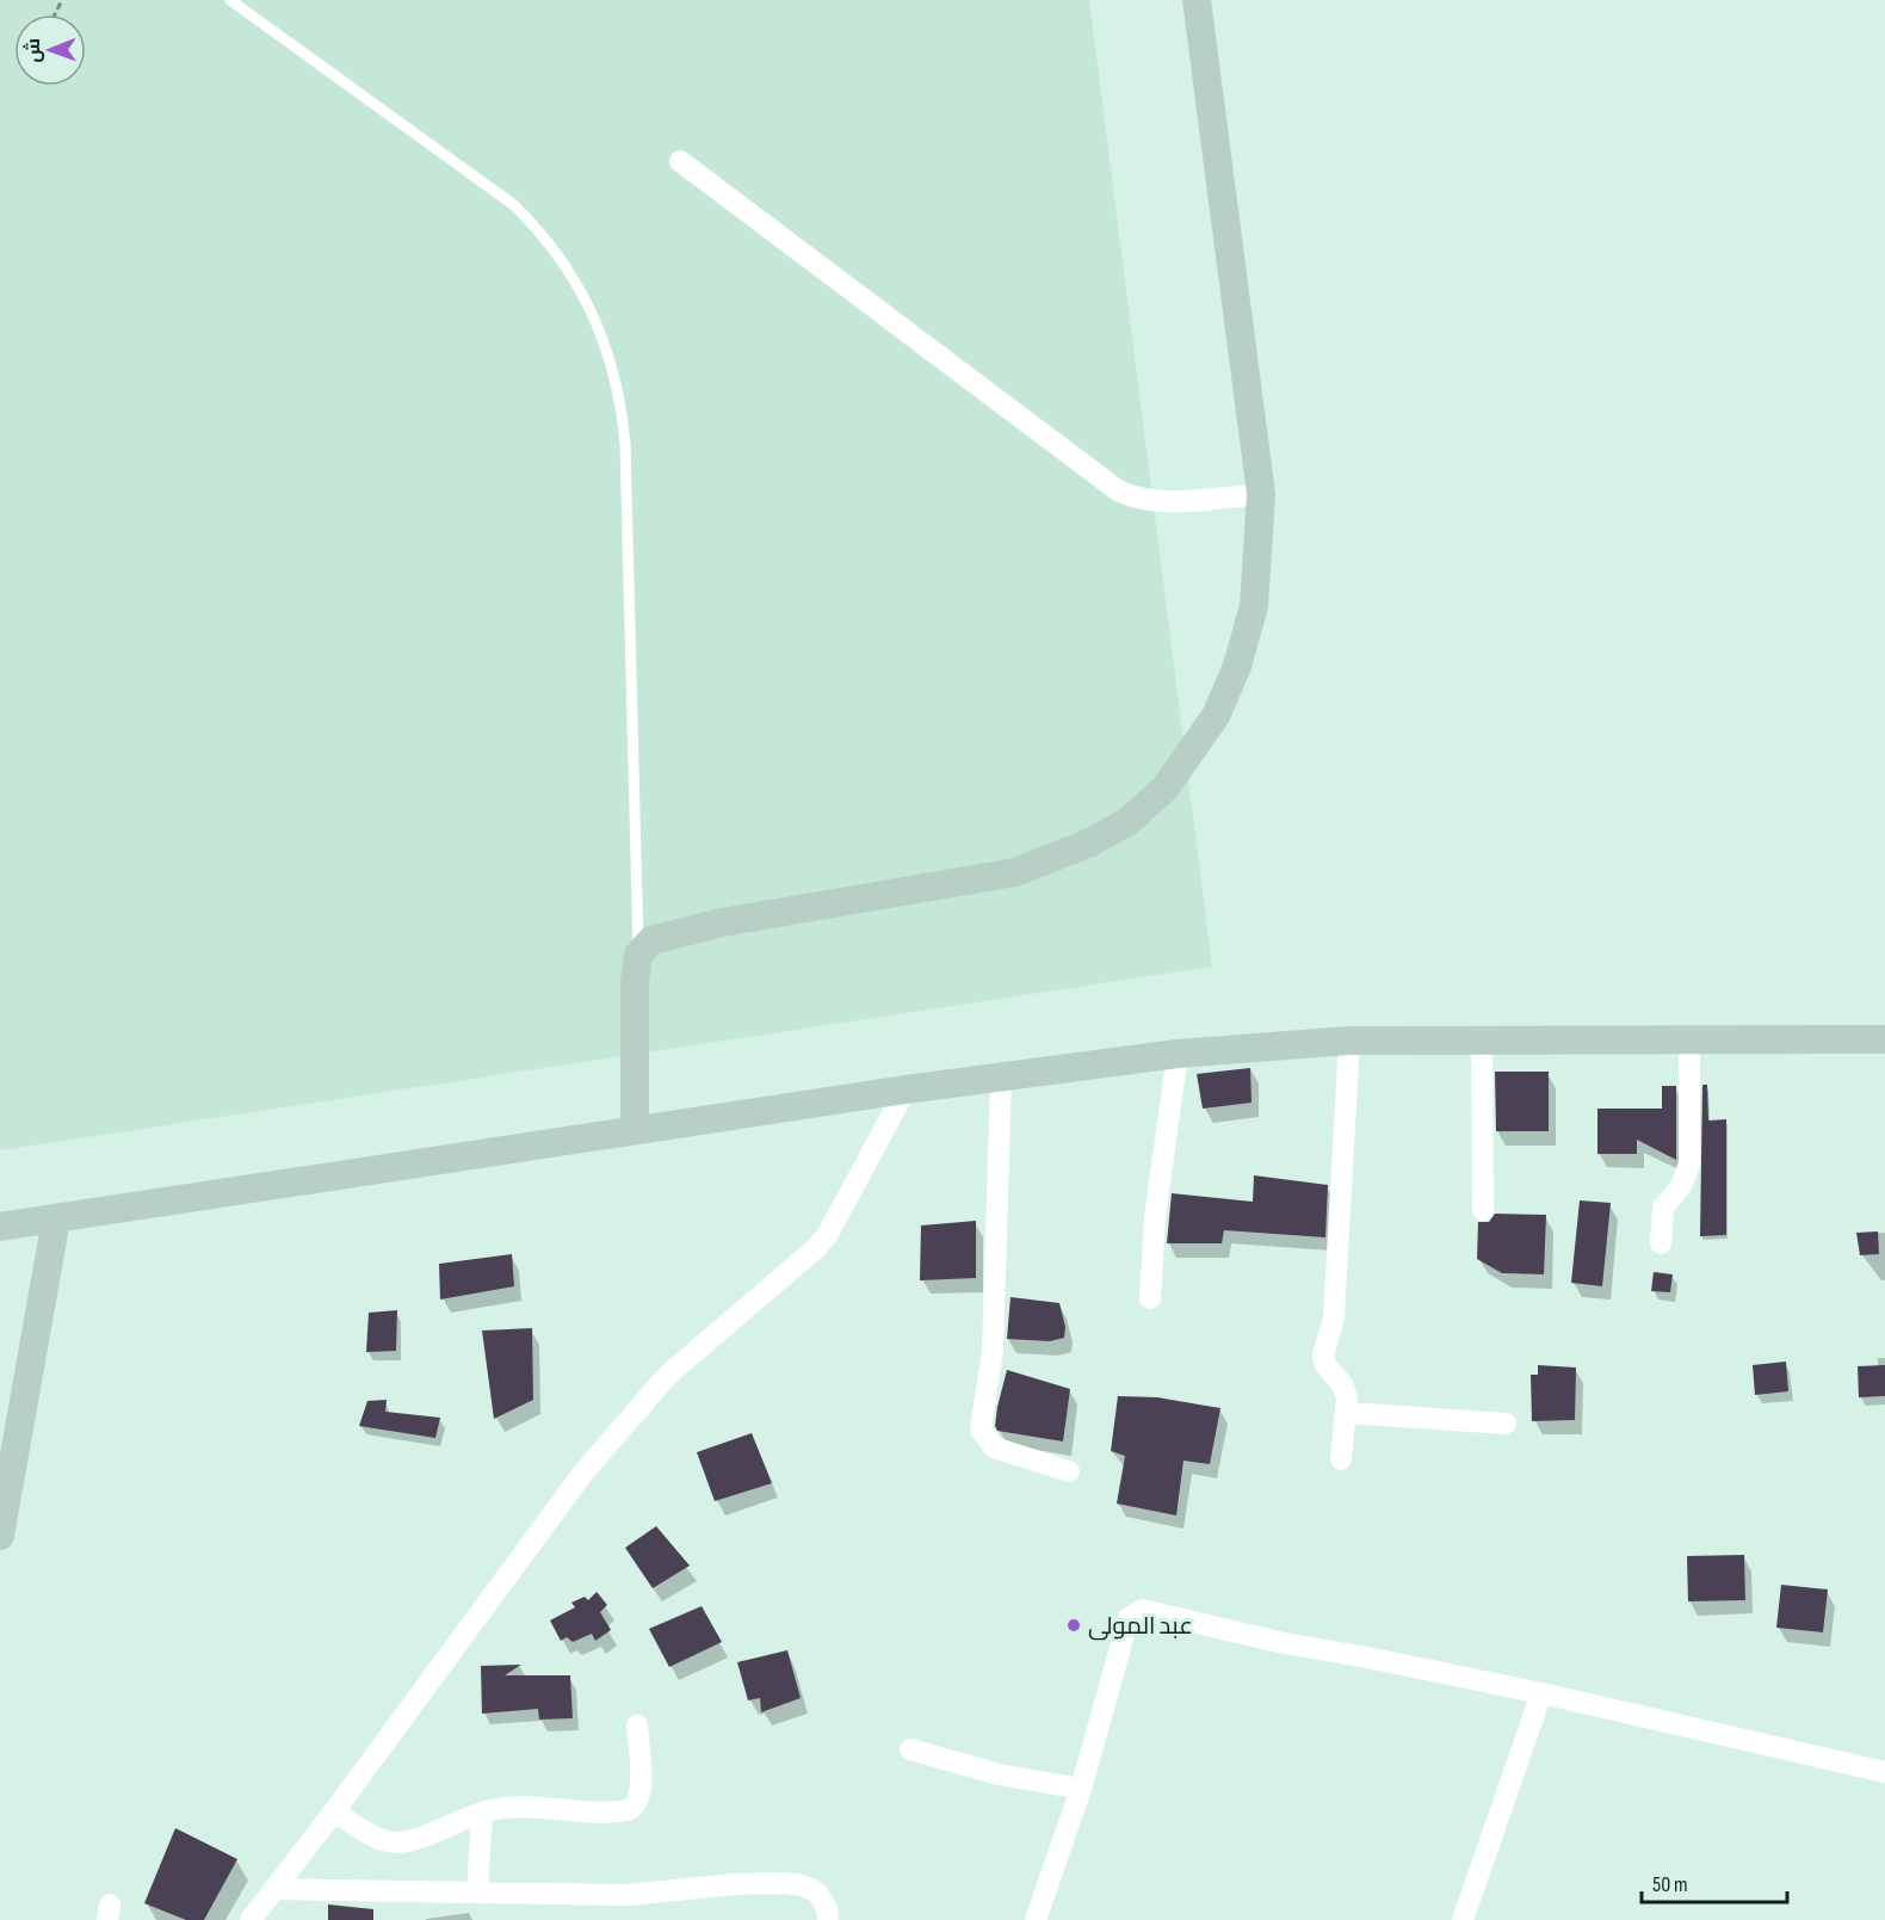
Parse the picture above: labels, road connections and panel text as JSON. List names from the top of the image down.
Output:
{
  "places": ["عبد المولى"],
  "scale_bar": "50 m",
  "north": "left"
}
